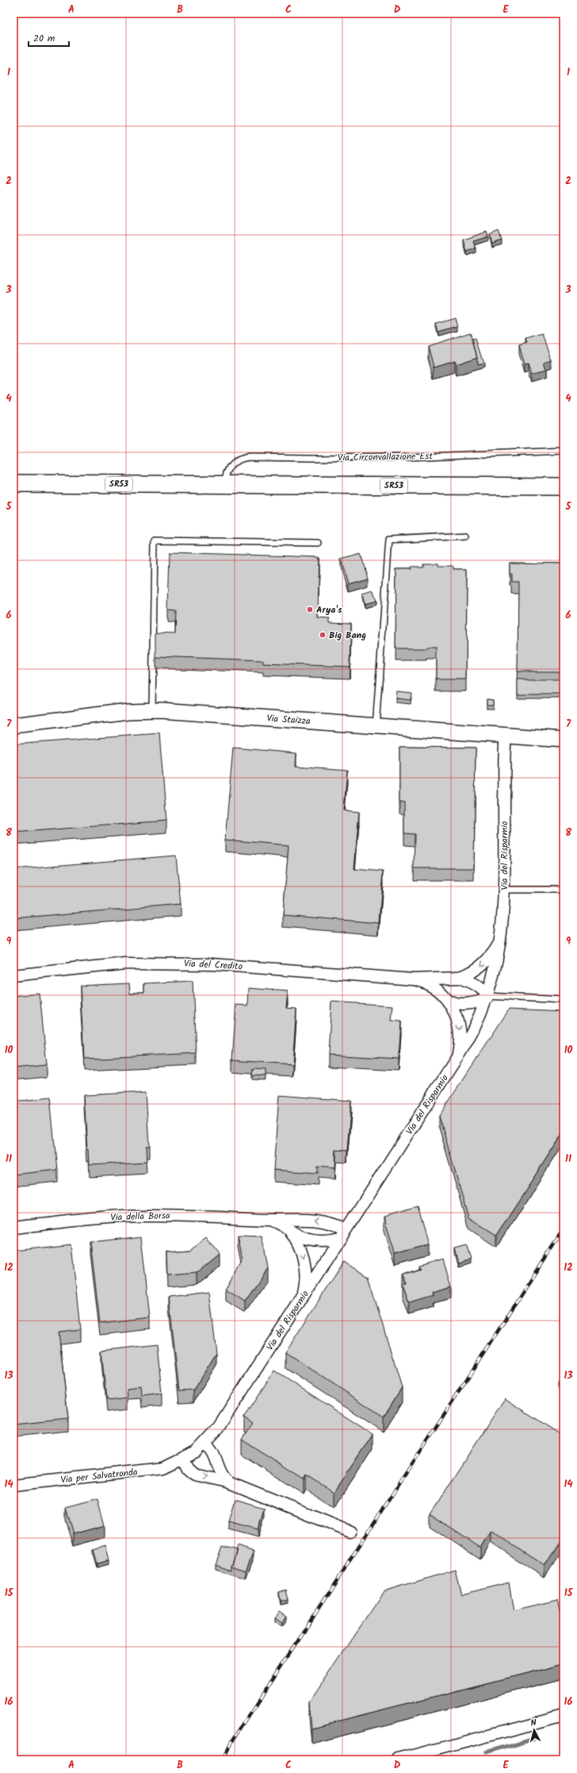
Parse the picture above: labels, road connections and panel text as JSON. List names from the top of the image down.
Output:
{
  "streets": {
    "main road": ["SR53"],
    "street": [
      "Via Staizza",
      "Via del Risparmio",
      "Via del Credito",
      "Via della Borsa",
      "Via per Salvatronda"
    ],
    "lane": ["Via Circonvallazione Est"]
  },
  "crossings": [
    ["Via Circonvallazione Est", "SR53"],
    ["Via Staizza", "Via del Risparmio"],
    ["Via del Risparmio", "Via del Credito"],
    ["Via del Risparmio", "Via della Borsa"],
    ["Via del Risparmio", "Via per Salvatronda"]
  ],
  "places": ["Arya's", "Big Bang"],
  "scale_bar": "20 m",
  "north": "top",
  "grid": {
    "columns": [
      "A",
      "B",
      "C",
      "D",
      "E"
    ],
    "rows": [
      "1",
      "2",
      "3",
      "4",
      "5",
      "6",
      "7",
      "8",
      "9",
      "10",
      "11",
      "12",
      "13",
      "14",
      "15",
      "16"
    ]
  }
}
